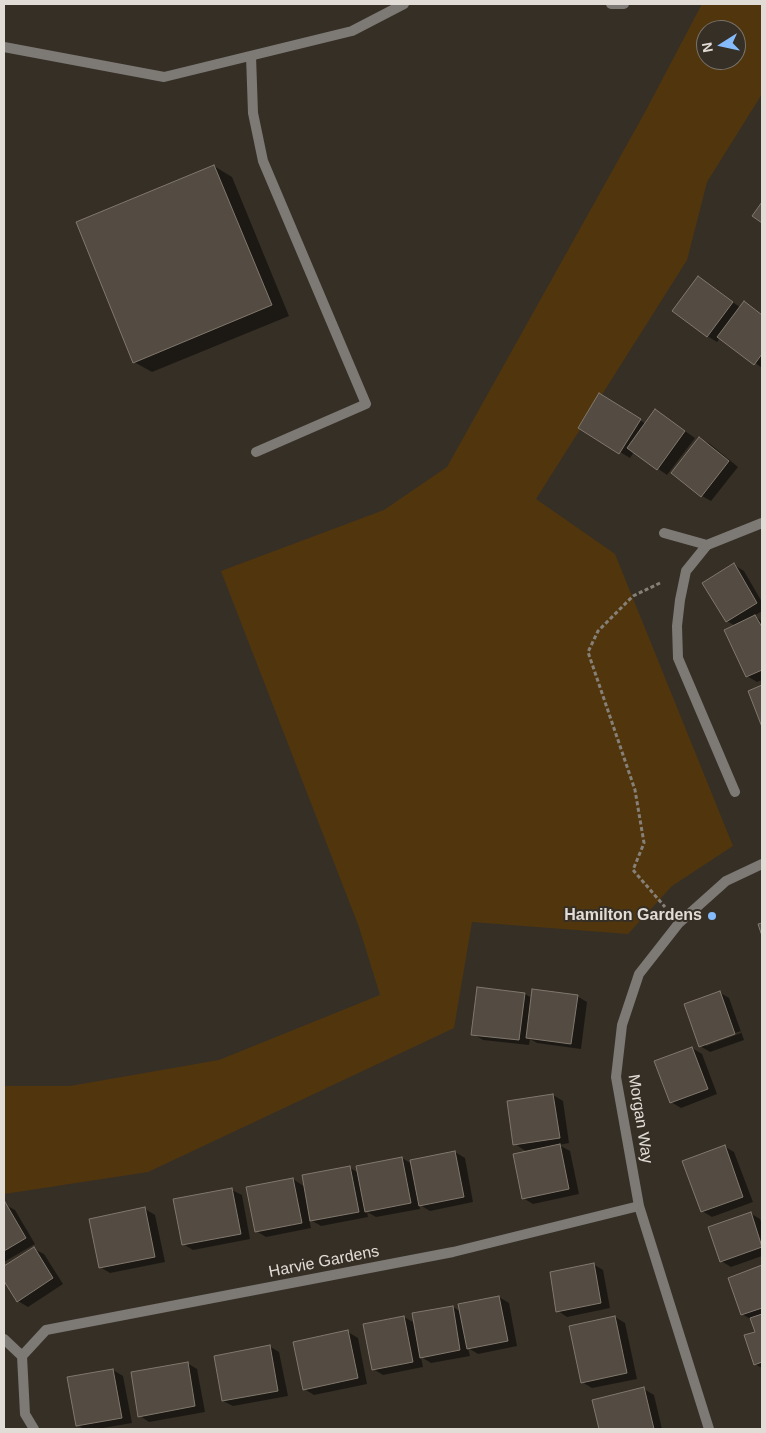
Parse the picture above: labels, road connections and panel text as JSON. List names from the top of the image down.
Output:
{
  "streets": {
    "street": ["Morgan Way", "Harvie Gardens"]
  },
  "crossings": [
    ["Morgan Way", "Harvie Gardens"]
  ],
  "places": ["Hamilton Gardens"],
  "north": "left"
}
